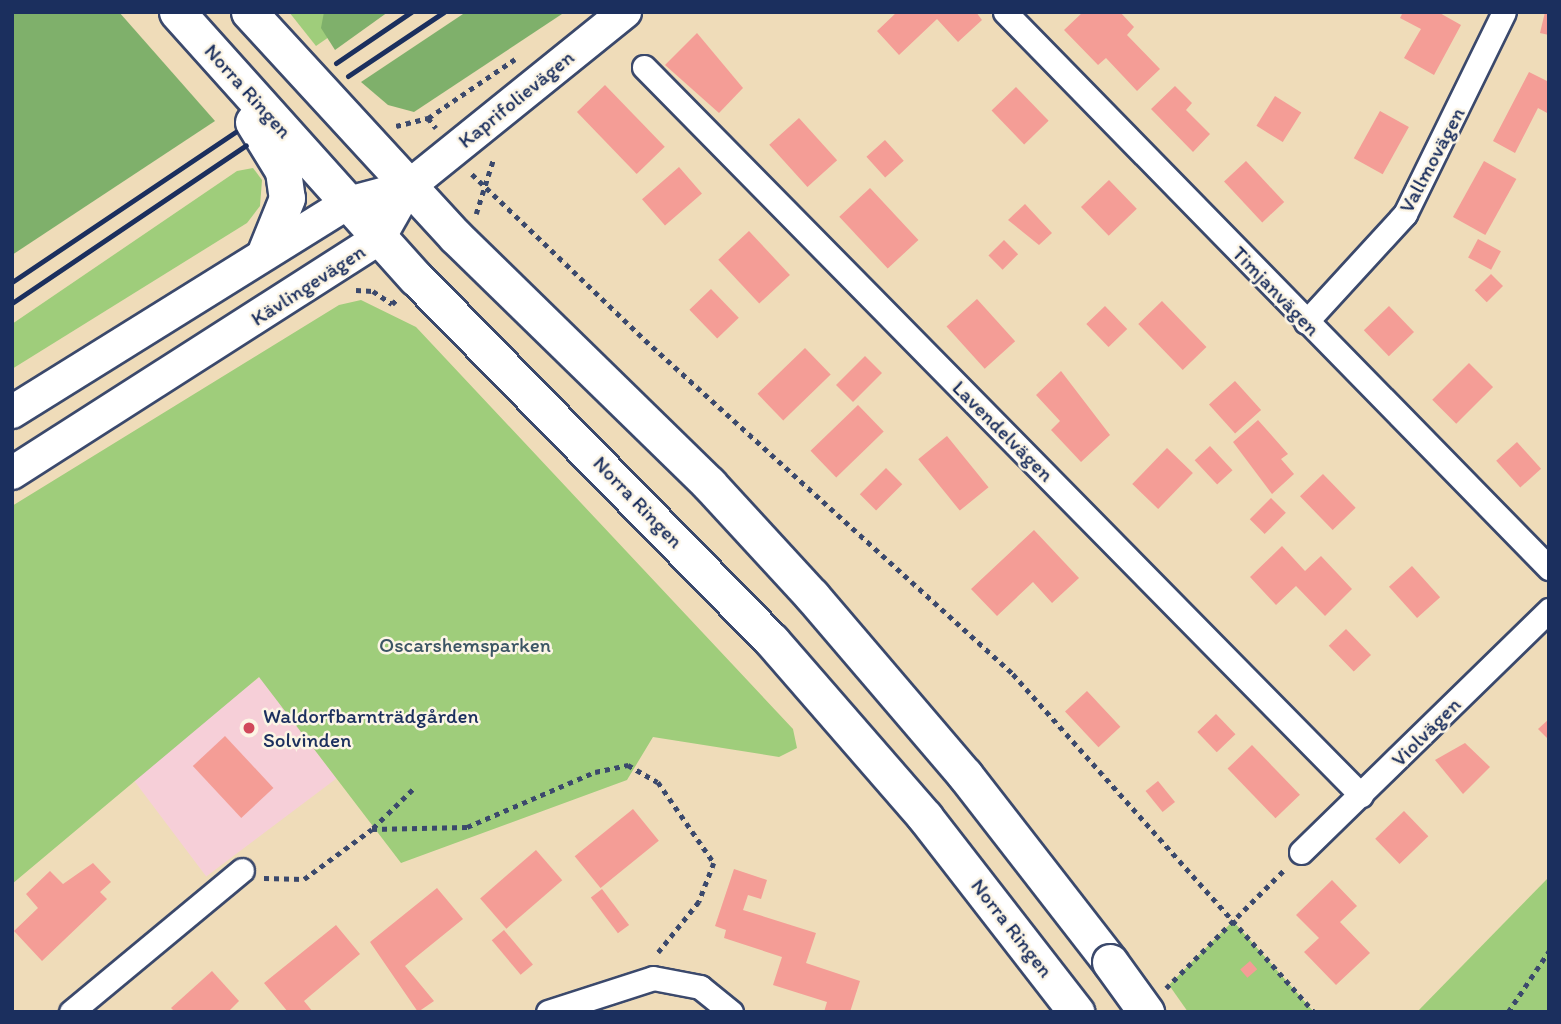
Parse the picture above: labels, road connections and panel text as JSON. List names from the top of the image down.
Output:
{
  "streets": {
    "main road": ["Norra Ringen", "Kaprifolievägen", "Kävlingevägen"],
    "street": [
      "Vallmovägen",
      "Timjanvägen",
      "Lavendelvägen",
      "Violvägen"
    ]
  },
  "crossings": [
    ["Norra Ringen", "Kävlingevägen"],
    ["Kaprifolievägen", "Kävlingevägen"],
    ["Vallmovägen", "Timjanvägen"],
    ["Lavendelvägen", "Violvägen"]
  ],
  "parks": ["Oscarshemsparken"],
  "places": ["Waldorfbarnträdgården Solvinden"]
}
